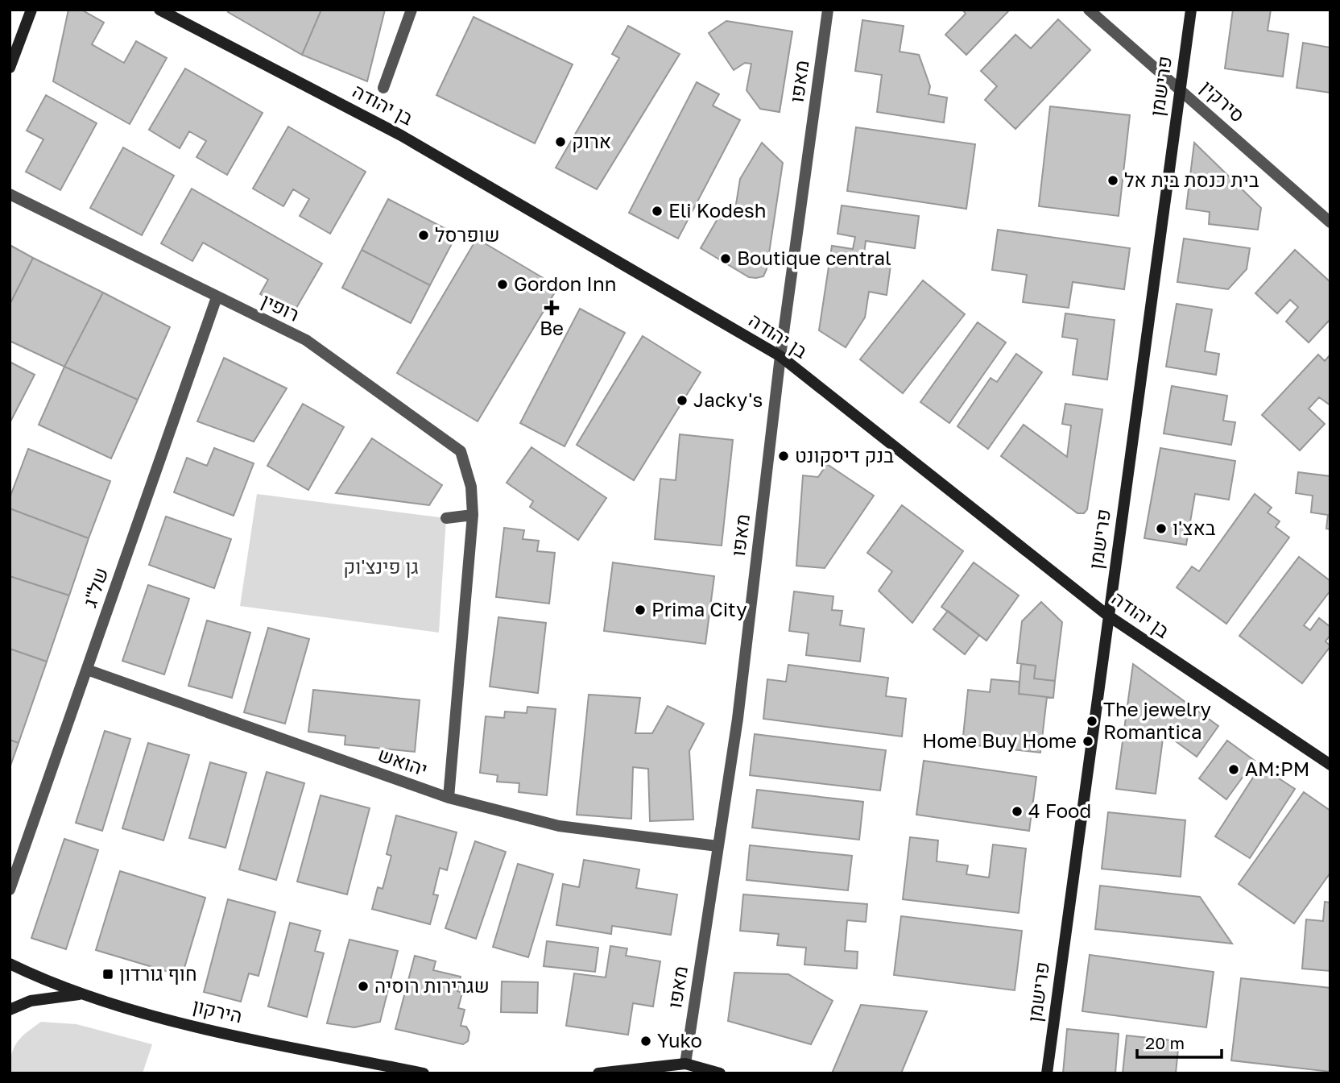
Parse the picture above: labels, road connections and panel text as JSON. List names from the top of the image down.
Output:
{
  "streets": {
    "street": [
      "מאפו",
      "פרישמן",
      "סירקין",
      "בן יהודה",
      "רופין",
      "של\"ג",
      "יהואש",
      "הירקון"
    ]
  },
  "crossings": [
    ["מאפו", "בן יהודה"],
    ["מאפו", "יהואש"],
    ["פרישמן", "סירקין"],
    ["פרישמן", "בן יהודה"],
    ["רופין", "של\"ג"],
    ["רופין", "יהואש"],
    ["של\"ג", "יהואש"]
  ],
  "parks": ["גן פינצ'וק"],
  "places": {
    "other": [
      "ארוק",
      "בית כנסת בית אל",
      "Eli Kodesh",
      "שופרסל",
      "Boutique central",
      "Gordon Inn",
      "Jacky's",
      "בנק דיסקונט",
      "באצ'ו",
      "Prima City",
      "The jewelry Romantica",
      "Home Buy Home",
      "AM:PM",
      "4 Food",
      "שגרירות רוסיה",
      "Yuko"
    ],
    "health": ["Be"],
    "transit": ["חוף גורדון"]
  },
  "scale_bar": "20 m"
}
